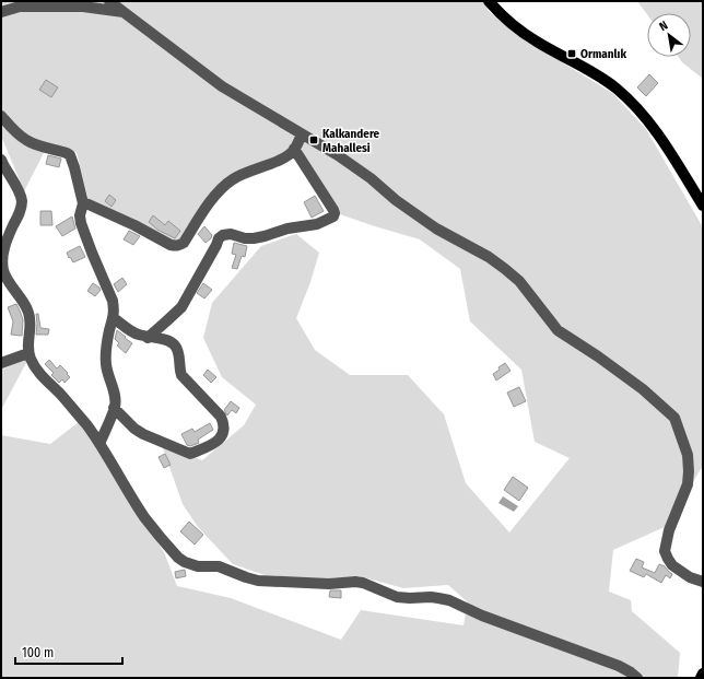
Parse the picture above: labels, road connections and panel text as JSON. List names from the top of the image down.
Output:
{
  "places": {
    "transit": ["Ormanlık", "Kalkandere Mahallesi"]
  },
  "scale_bar": "100 m",
  "north": "top left"
}
